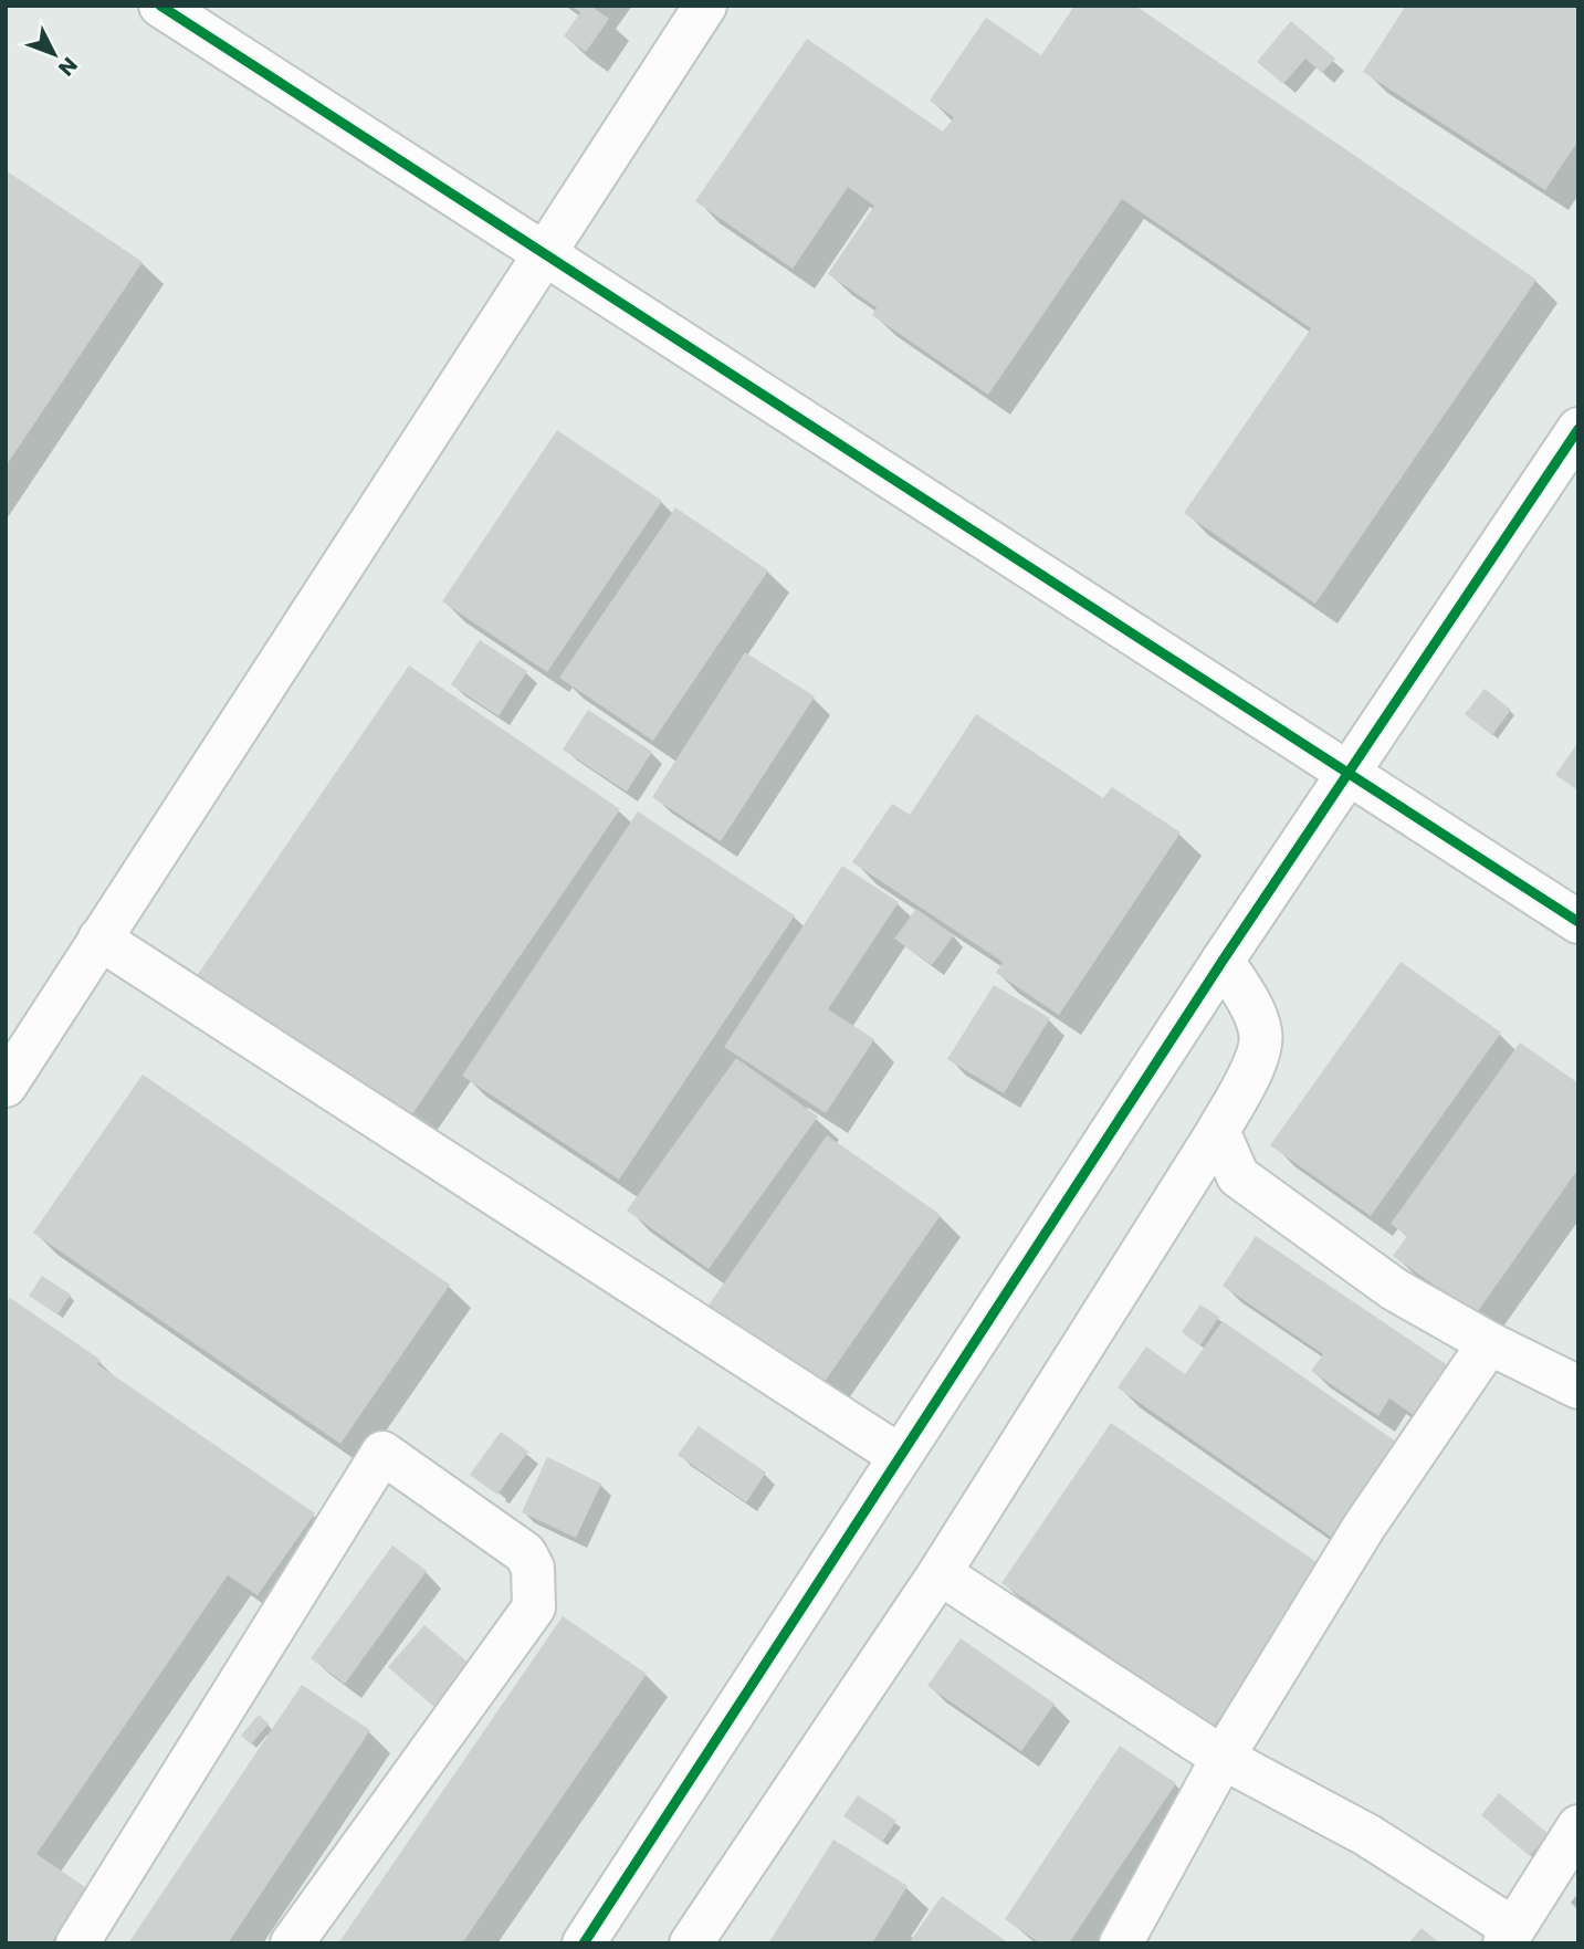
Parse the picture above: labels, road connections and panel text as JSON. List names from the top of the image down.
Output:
{
  "north": "bottom right"
}
